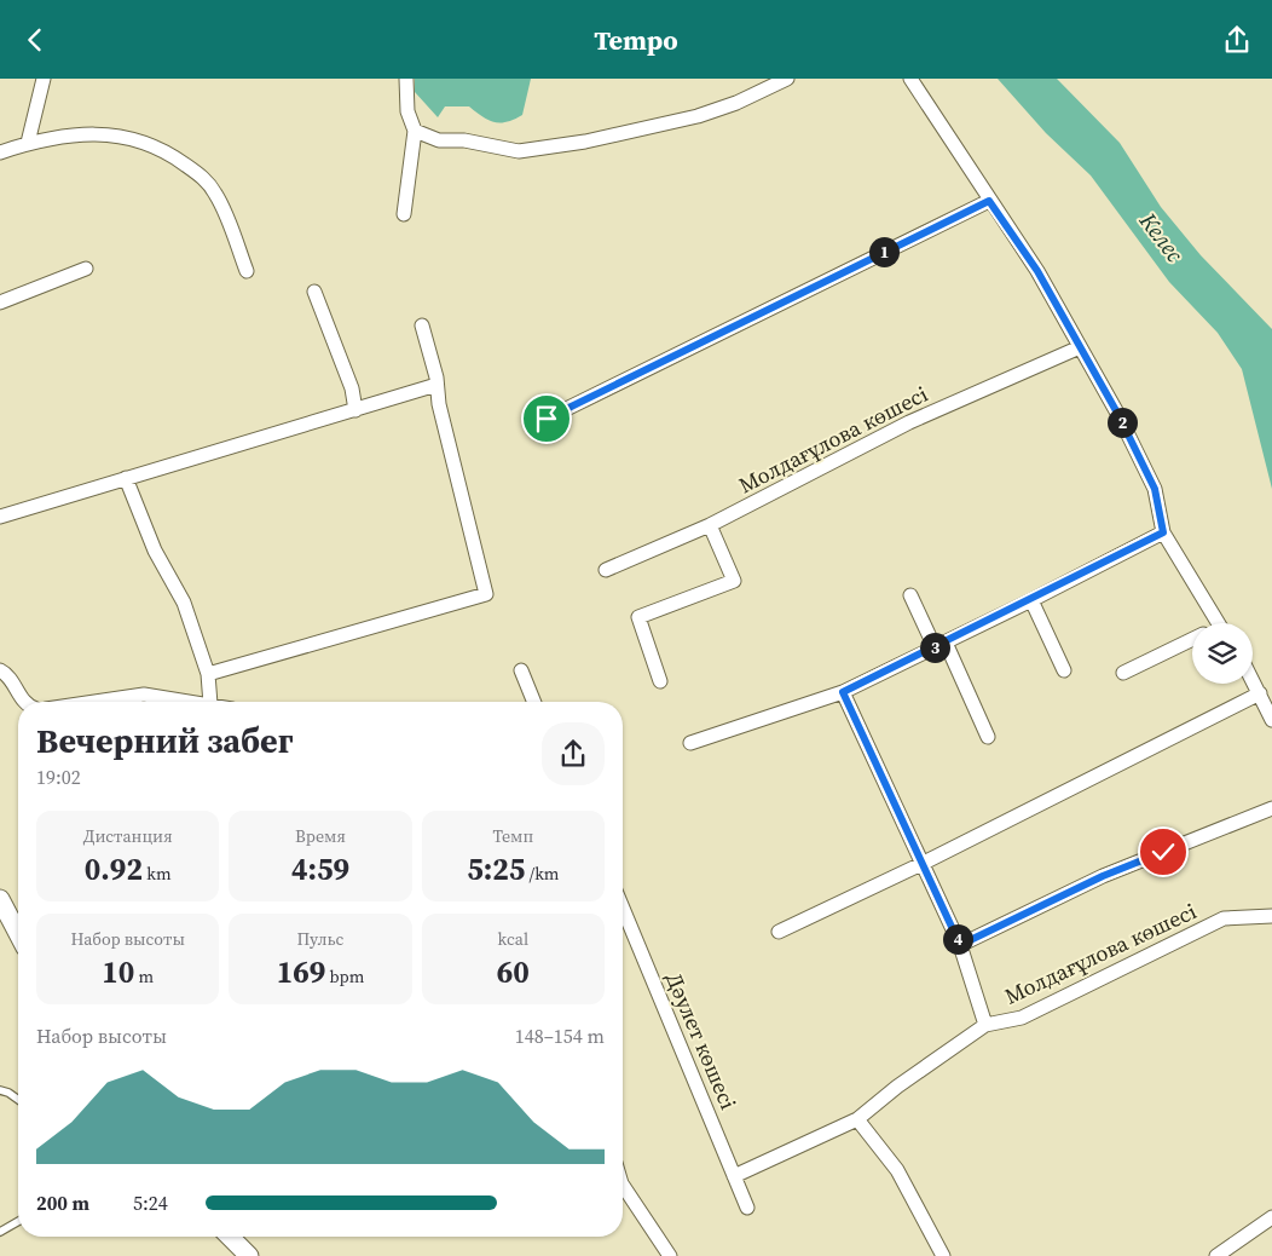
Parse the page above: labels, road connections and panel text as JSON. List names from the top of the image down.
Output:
{
  "streets": {
    "street": ["Молдағұлова көшесі", "Дәулет көшесі"]
  },
  "crossings": [
    ["Молдағұлова көшесі", "Дәулет көшесі"]
  ],
  "water": ["Келес"],
  "page": {
    "header": "Tempo",
    "pins": [
      "1",
      "2",
      "3",
      "4"
    ],
    "heading": ["Вечерний забег", "19:02"],
    "stats": [
      ["Дистанция", "0.92 km"],
      ["Время", "4:59"],
      ["Темп", "5:25 /km"],
      ["Набор высоты", "10 m"],
      ["Пульс", "169 bpm"],
      ["kcal", "60"]
    ],
    "chart": ["Набор высоты", "148–154 m"],
    "list": [
      {
        "name": "200 m",
        "note": "5:24"
      }
    ]
  }
}
